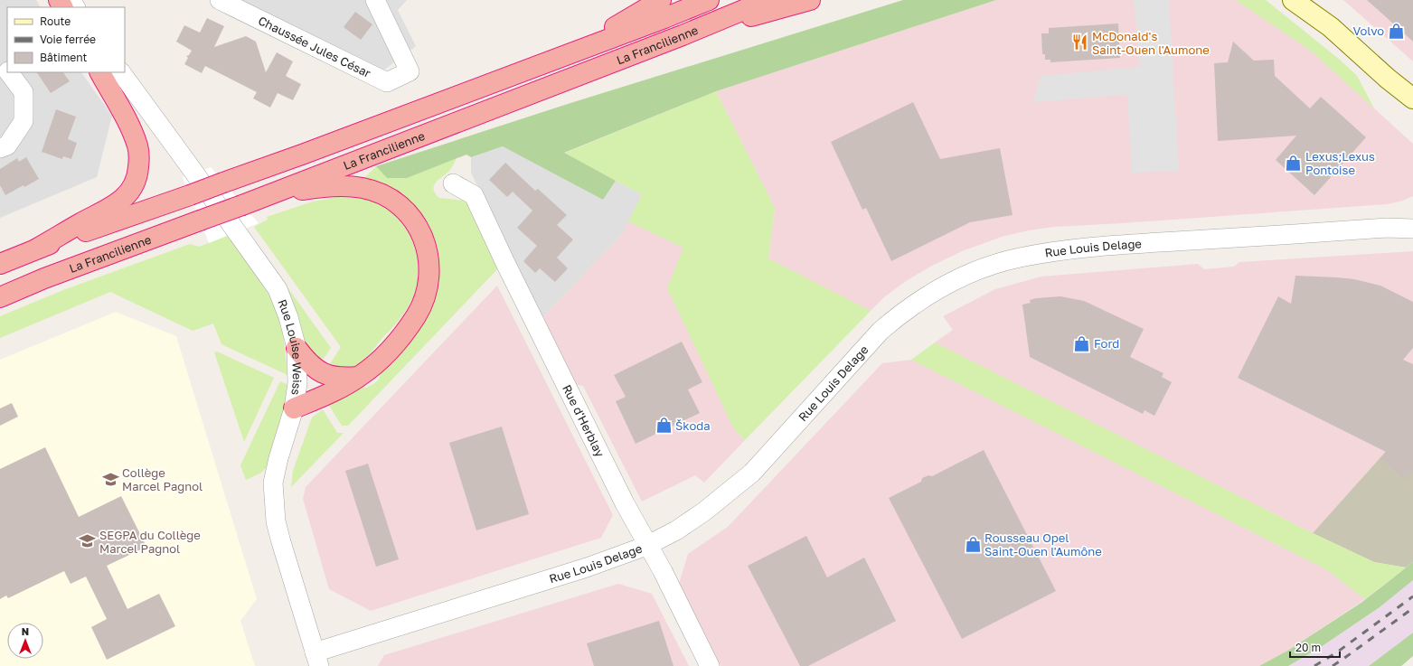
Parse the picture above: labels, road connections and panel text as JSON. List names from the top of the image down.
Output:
{
  "streets": {
    "highway": ["La Francilienne"],
    "street": [
      "Chaussée Jules César",
      "Rue Louis Delage",
      "Rue Louise Weiss",
      "Rue d'Herblay"
    ]
  },
  "crossings": [
    ["Rue Louis Delage", "Rue Louise Weiss"],
    ["Rue Louis Delage", "Rue d'Herblay"]
  ],
  "places": {
    "shop": [
      "Volvo",
      "Lexus;Lexus Pontoise",
      "Ford",
      "Škoda",
      "Rousseau Opel Saint-Ouen l'Aumône"
    ],
    "restaurant": ["McDonald's Saint-Ouen l'Aumone"],
    "school or university": ["Collège Marcel Pagnol", "SEGPA du Collège Marcel Pagnol"]
  },
  "legend": ["Route", "Voie ferrée", "Bâtiment"],
  "scale_bar": "20 m",
  "north": "top"
}
